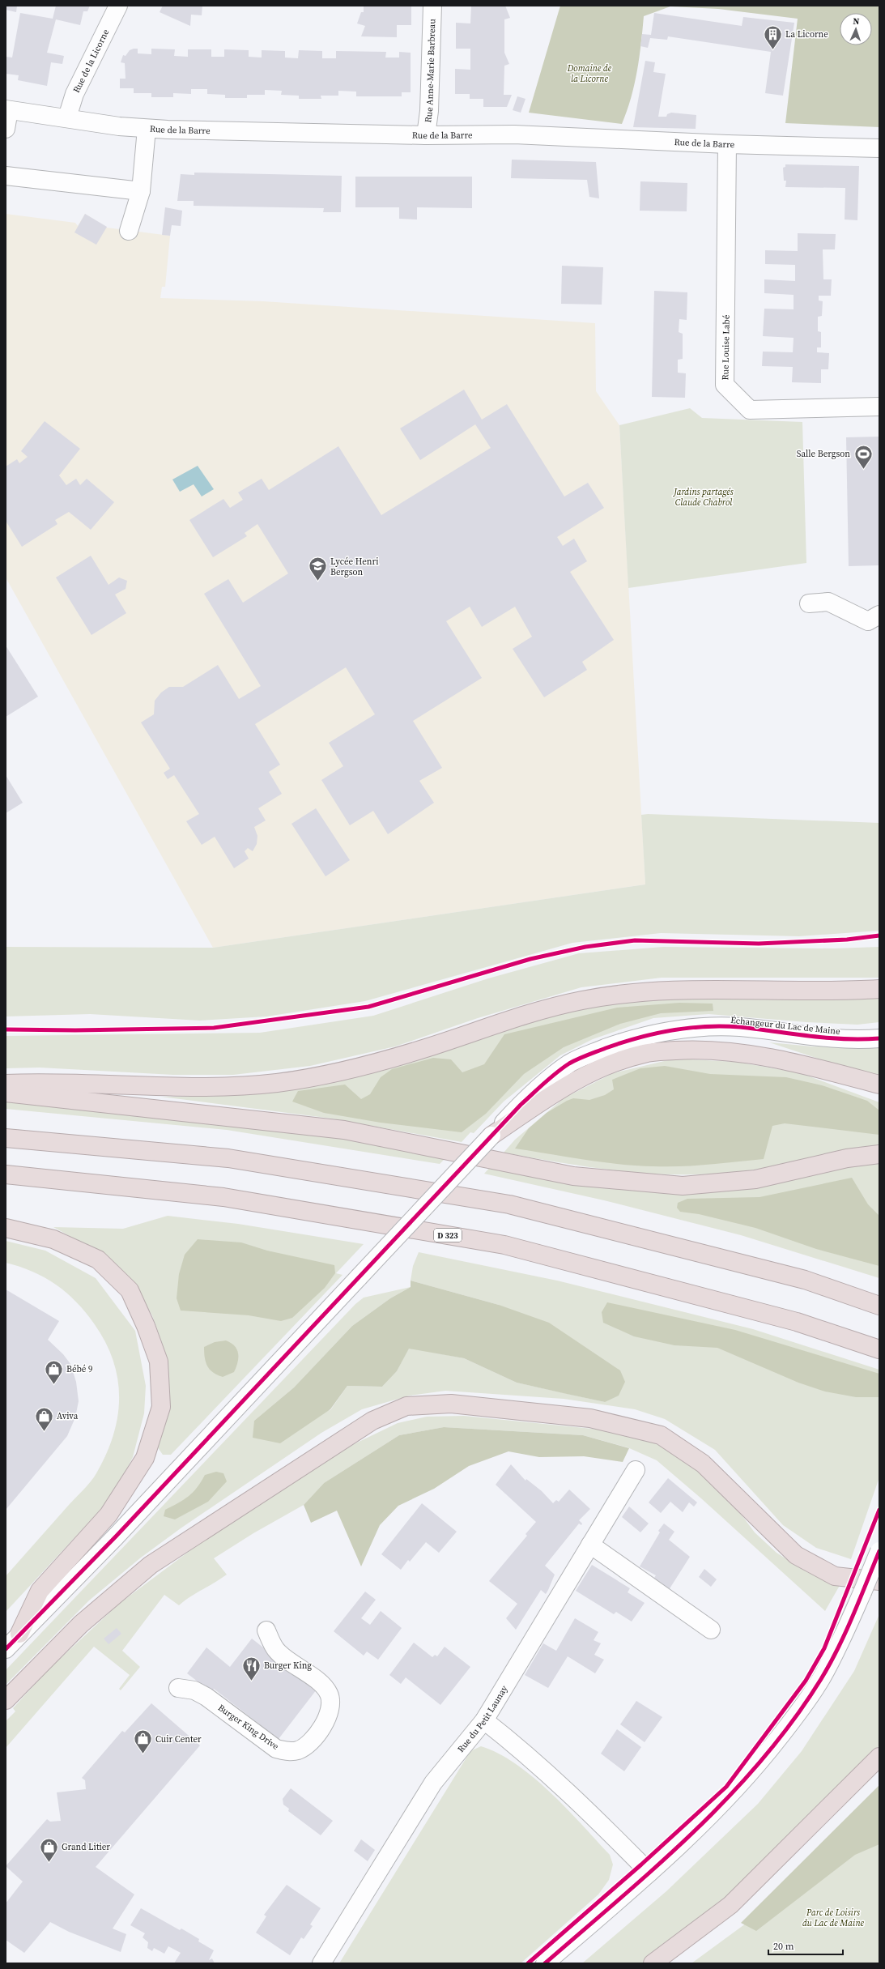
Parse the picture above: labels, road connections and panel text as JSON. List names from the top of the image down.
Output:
{
  "streets": {
    "highway": ["D 323"],
    "street": [
      "Rue de la Licorne",
      "Rue Anne-Marie Barbreau",
      "Rue de la Barre",
      "Rue Louise Labé",
      "Échangeur du Lac de Maine",
      "Rue du Petit Launay",
      "Burger King Drive"
    ]
  },
  "crossings": [
    ["Rue de la Licorne", "Rue de la Barre"],
    ["Rue Anne-Marie Barbreau", "Rue de la Barre"],
    ["Rue de la Barre", "Rue Louise Labé"]
  ],
  "parks": ["Domaine de la Licorne", "Jardins partagés Claude Chabrol", "Parc de Loisirs du Lac de Maine"],
  "places": {
    "building": ["La Licorne"],
    "sports": ["Salle Bergson"],
    "school or university": ["Lycée Henri Bergson"],
    "shop": [
      "Bébé 9",
      "Aviva",
      "Cuir Center",
      "Grand Litier"
    ],
    "restaurant": ["Burger King"]
  },
  "scale_bar": "20 m",
  "north": "top"
}
